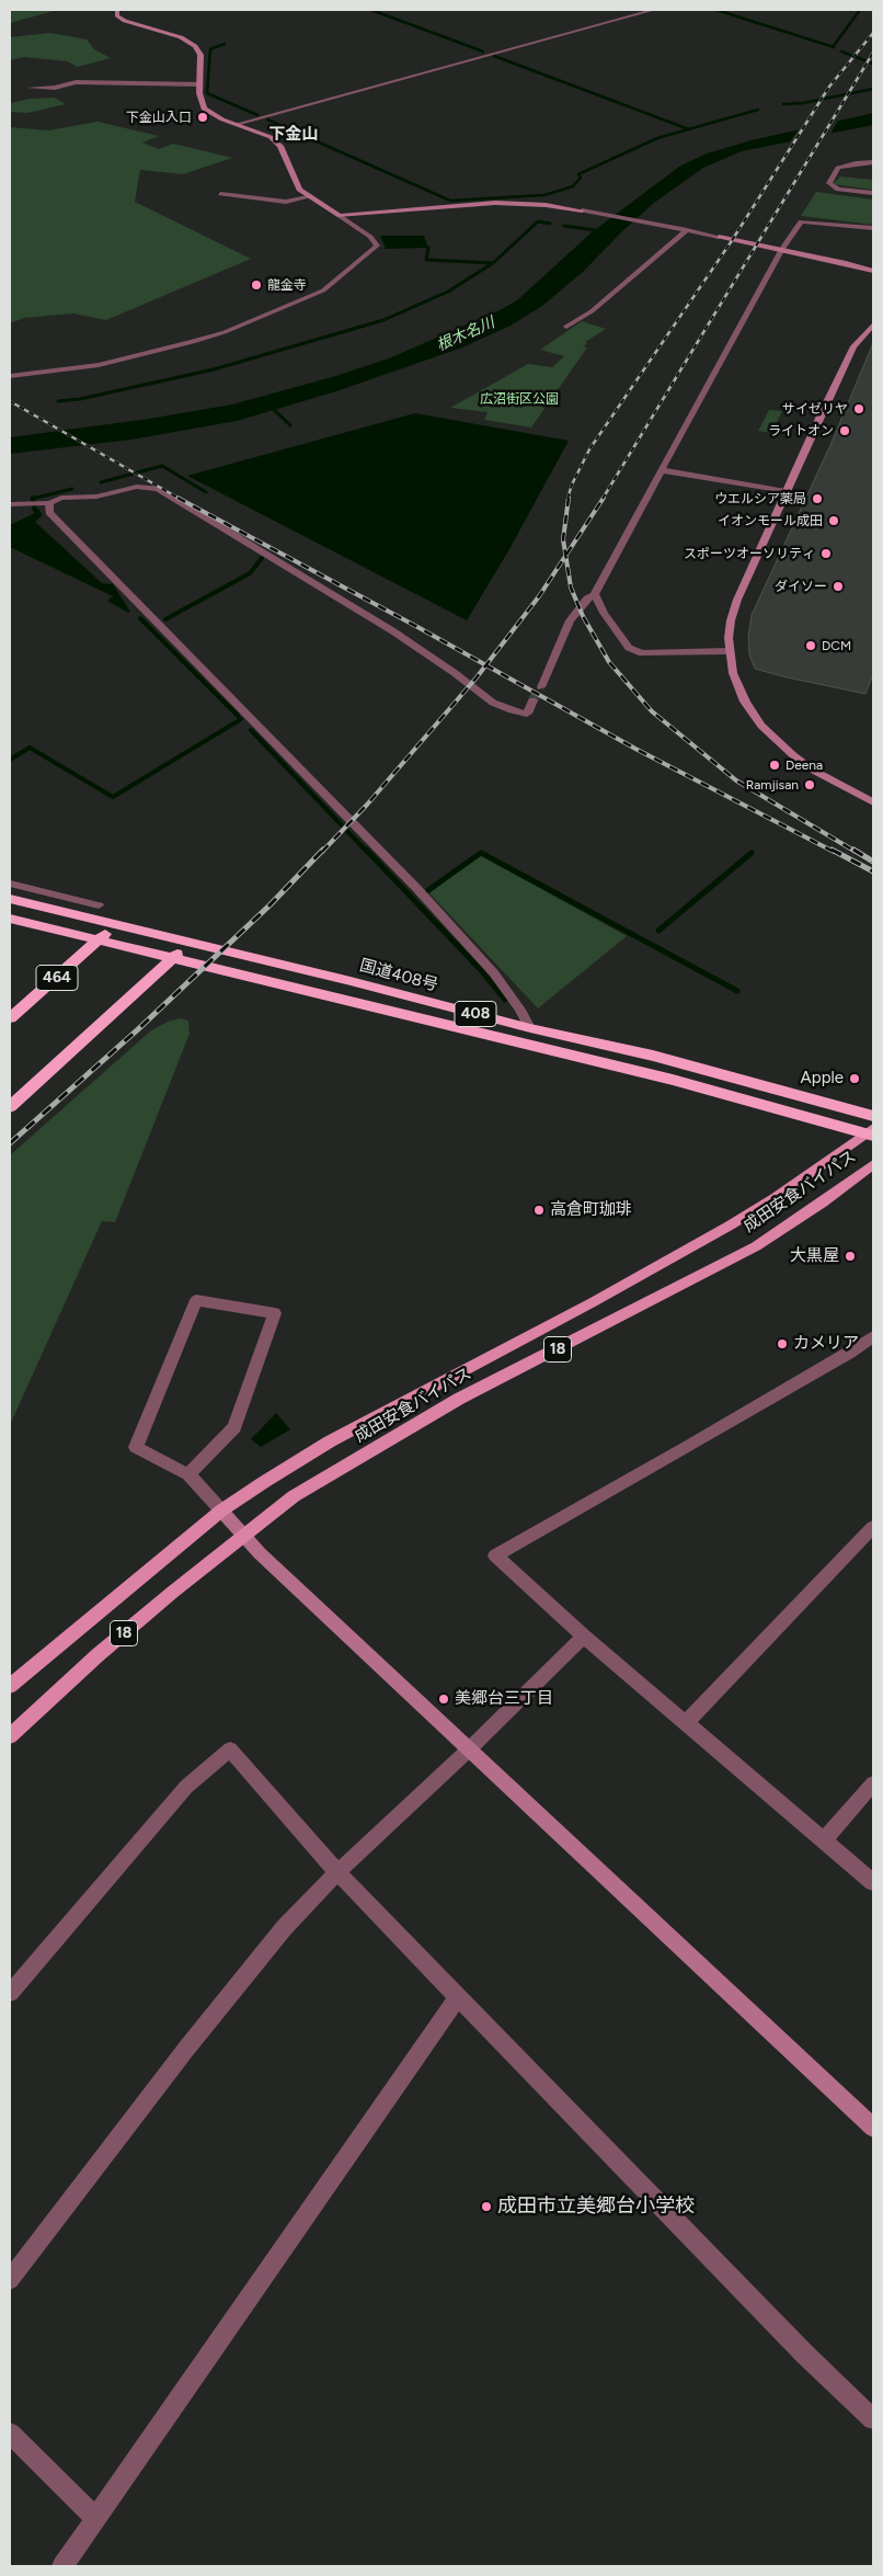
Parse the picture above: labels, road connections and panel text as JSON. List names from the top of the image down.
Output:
{
  "streets": {
    "highway": ["国道408号", "464", "408"],
    "main road": ["成田安食バイパス", "18"]
  },
  "crossings": [
    ["国道408号", "464"]
  ],
  "districts": ["下金山"],
  "water": ["根木名川"],
  "parks": ["広沼街区公園"],
  "places": [
    "下金山入口",
    "龍金寺",
    "サイゼリヤ",
    "ライトオン",
    "ウエルシア薬局",
    "イオンモール成田",
    "スポーツオーソリティ",
    "ダイソー",
    "DCM",
    "Deena",
    "Ramjisan",
    "Apple",
    "高倉町珈琲",
    "大黒屋",
    "カメリア",
    "美郷台三丁目",
    "成田市立美郷台小学校"
  ]
}
